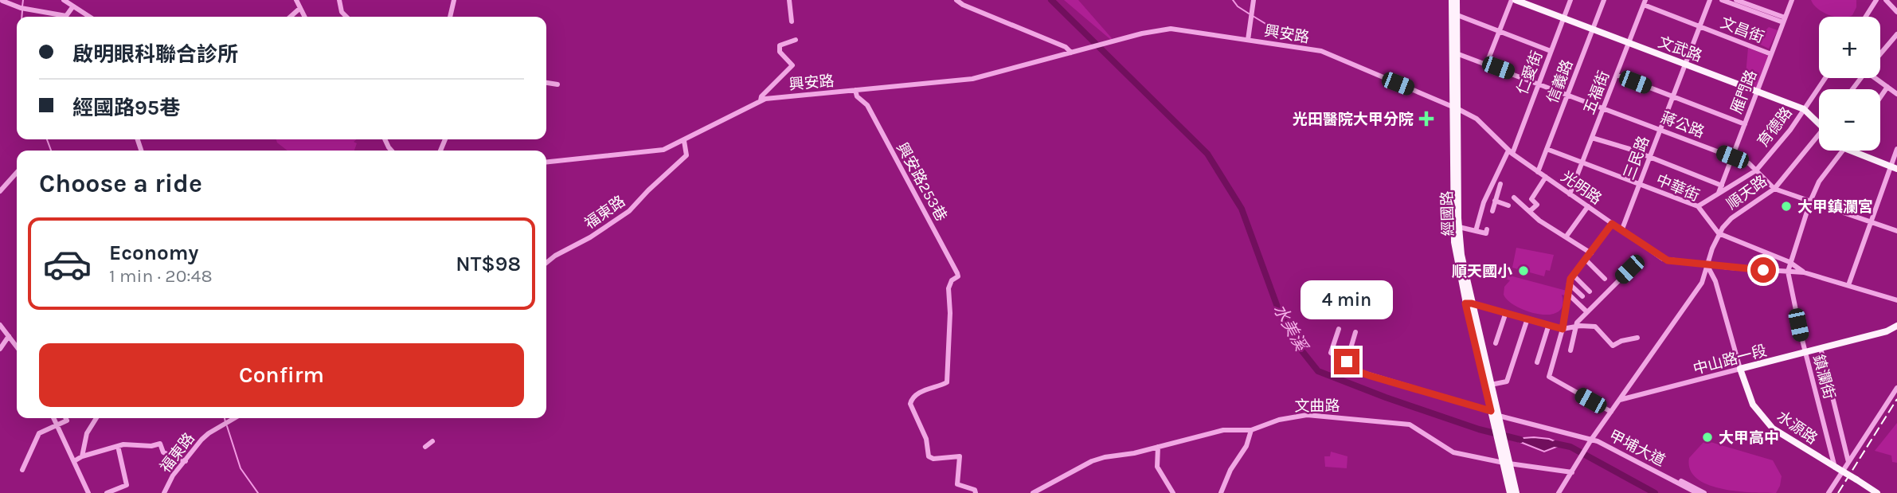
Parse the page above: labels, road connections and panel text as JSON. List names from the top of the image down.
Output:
{
  "streets": {
    "main road": [
      "文武路",
      "經國路",
      "中山路一段",
      "水源路"
    ],
    "street": [
      "文昌街",
      "興安路",
      "仁愛街",
      "信義路",
      "雁門路",
      "五福街",
      "蔣公路",
      "育德路",
      "三民路",
      "興安路253巷",
      "光明路",
      "中華街",
      "順天路",
      "福東路",
      "鎮瀾街",
      "文曲路",
      "甲埔大道"
    ]
  },
  "crossings": [
    ["文昌街", "雁門路"],
    ["文昌街", "五福街"],
    ["文昌街", "三民路"],
    ["興安路", "興安路253巷"],
    ["興安路", "光明路"],
    ["興安路", "福東路"],
    ["興安路", "經國路"],
    ["文武路", "仁愛街"],
    ["文武路", "信義路"],
    ["文武路", "雁門路"],
    ["文武路", "五福街"],
    ["文武路", "育德路"],
    ["文武路", "三民路"],
    ["仁愛街", "蔣公路"],
    ["仁愛街", "光明路"],
    ["信義路", "蔣公路"],
    ["信義路", "光明路"],
    ["信義路", "中華街"],
    ["雁門路", "蔣公路"],
    ["雁門路", "育德路"],
    ["五福街", "蔣公路"],
    ["五福街", "光明路"],
    ["五福街", "中華街"],
    ["蔣公路", "育德路"],
    ["蔣公路", "三民路"],
    ["蔣公路", "順天路"],
    ["蔣公路", "經國路"],
    ["蔣公路", "鎮瀾街"],
    ["育德路", "中華街"],
    ["三民路", "光明路"],
    ["三民路", "中華街"],
    ["光明路", "順天路"],
    ["光明路", "經國路"],
    ["光明路", "鎮瀾街"],
    ["光明路", "水源路"],
    ["中華街", "順天路"],
    ["順天路", "中山路一段"],
    ["順天路", "水源路"],
    ["經國路", "甲埔大道"],
    ["中山路一段", "鎮瀾街"],
    ["中山路一段", "水源路"],
    ["鎮瀾街", "水源路"]
  ],
  "water": ["水美溪"],
  "places": {
    "health": ["光田醫院大甲分院"],
    "other": ["大甲鎮瀾宮", "順天國小", "大甲高中"]
  },
  "page": {
    "map_buttons": ["+", "−"],
    "banner": ["啟明眼科聯合診所", "經國路95巷"],
    "heading": "Choose a ride",
    "list": [
      {
        "name": "Economy",
        "note": "1 min · 20:48",
        "value": "NT$98"
      }
    ],
    "bubble": "4 min",
    "buttons": "Confirm"
  }
}
